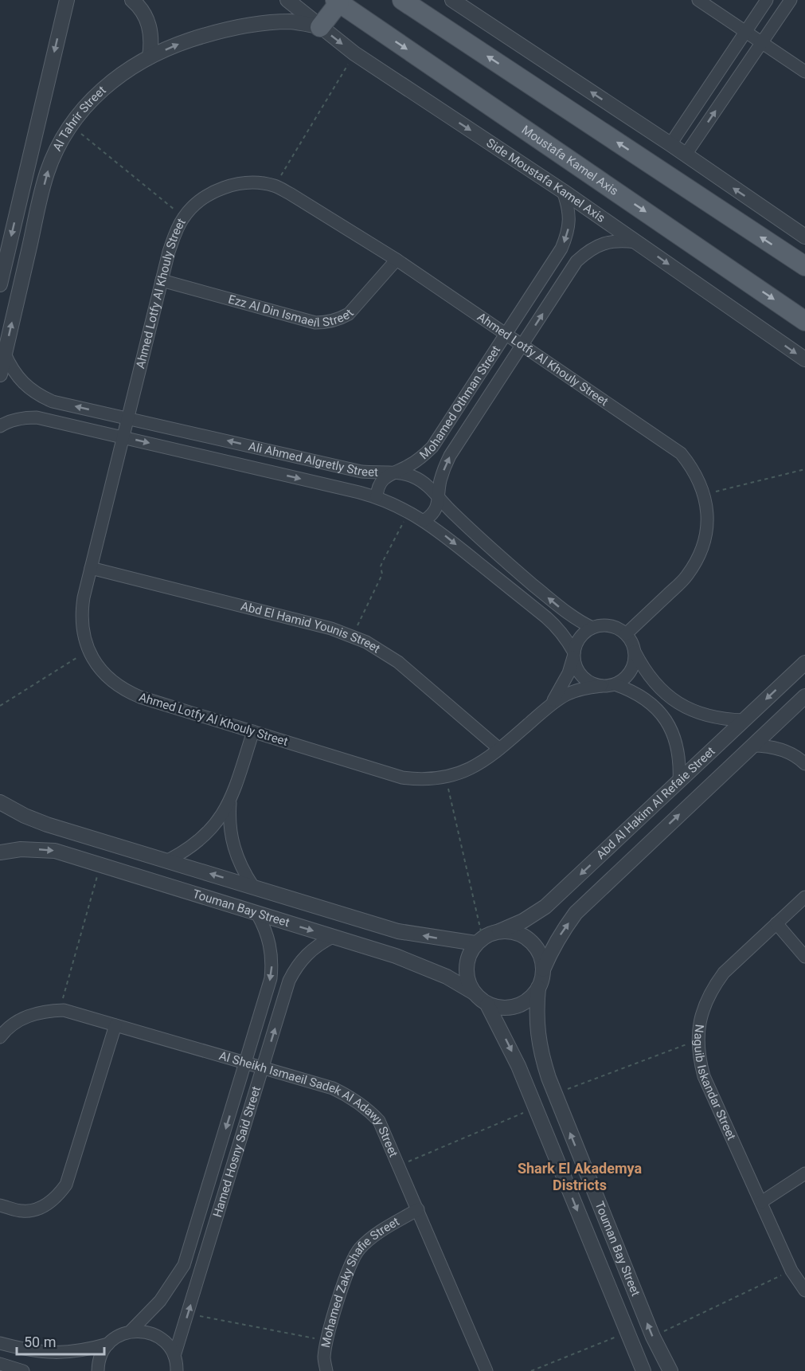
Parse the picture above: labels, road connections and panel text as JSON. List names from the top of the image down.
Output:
{
  "streets": {
    "main road": ["Moustafa Kamel Axis"],
    "street": [
      "Al Tahrir Street",
      "Side Moustafa Kamel Axis",
      "Ahmed Lotfy Al Khouly Street",
      "Ezz Al Din Ismaeil Street",
      "Mohamed Othman Street",
      "Ali Ahmed Algretly Street",
      "Abd El Hamid Younis Street",
      "Abd Al Hakim Al Refaie Street",
      "Touman Bay Street",
      "Naguib Iskandar Street",
      "Al Sheikh Ismaeil Sadek Al Adawy Street",
      "Hamed Hosny Said Street",
      "Mohamed Zaky Shafie Street"
    ]
  },
  "crossings": [
    ["Al Tahrir Street", "Side Moustafa Kamel Axis"],
    ["Al Tahrir Street", "Ali Ahmed Algretly Street"],
    ["Side Moustafa Kamel Axis", "Mohamed Othman Street"],
    ["Ahmed Lotfy Al Khouly Street", "Ezz Al Din Ismaeil Street"],
    ["Ahmed Lotfy Al Khouly Street", "Mohamed Othman Street"],
    ["Ahmed Lotfy Al Khouly Street", "Ali Ahmed Algretly Street"],
    ["Ahmed Lotfy Al Khouly Street", "Abd El Hamid Younis Street"],
    ["Mohamed Othman Street", "Ali Ahmed Algretly Street"],
    ["Abd Al Hakim Al Refaie Street", "Touman Bay Street"],
    ["Touman Bay Street", "Hamed Hosny Said Street"],
    ["Al Sheikh Ismaeil Sadek Al Adawy Street", "Hamed Hosny Said Street"],
    ["Al Sheikh Ismaeil Sadek Al Adawy Street", "Mohamed Zaky Shafie Street"]
  ],
  "one_way": ["Al Tahrir Street"],
  "districts": ["Shark El Akademya Districts"],
  "scale_bar": "50 m"
}
